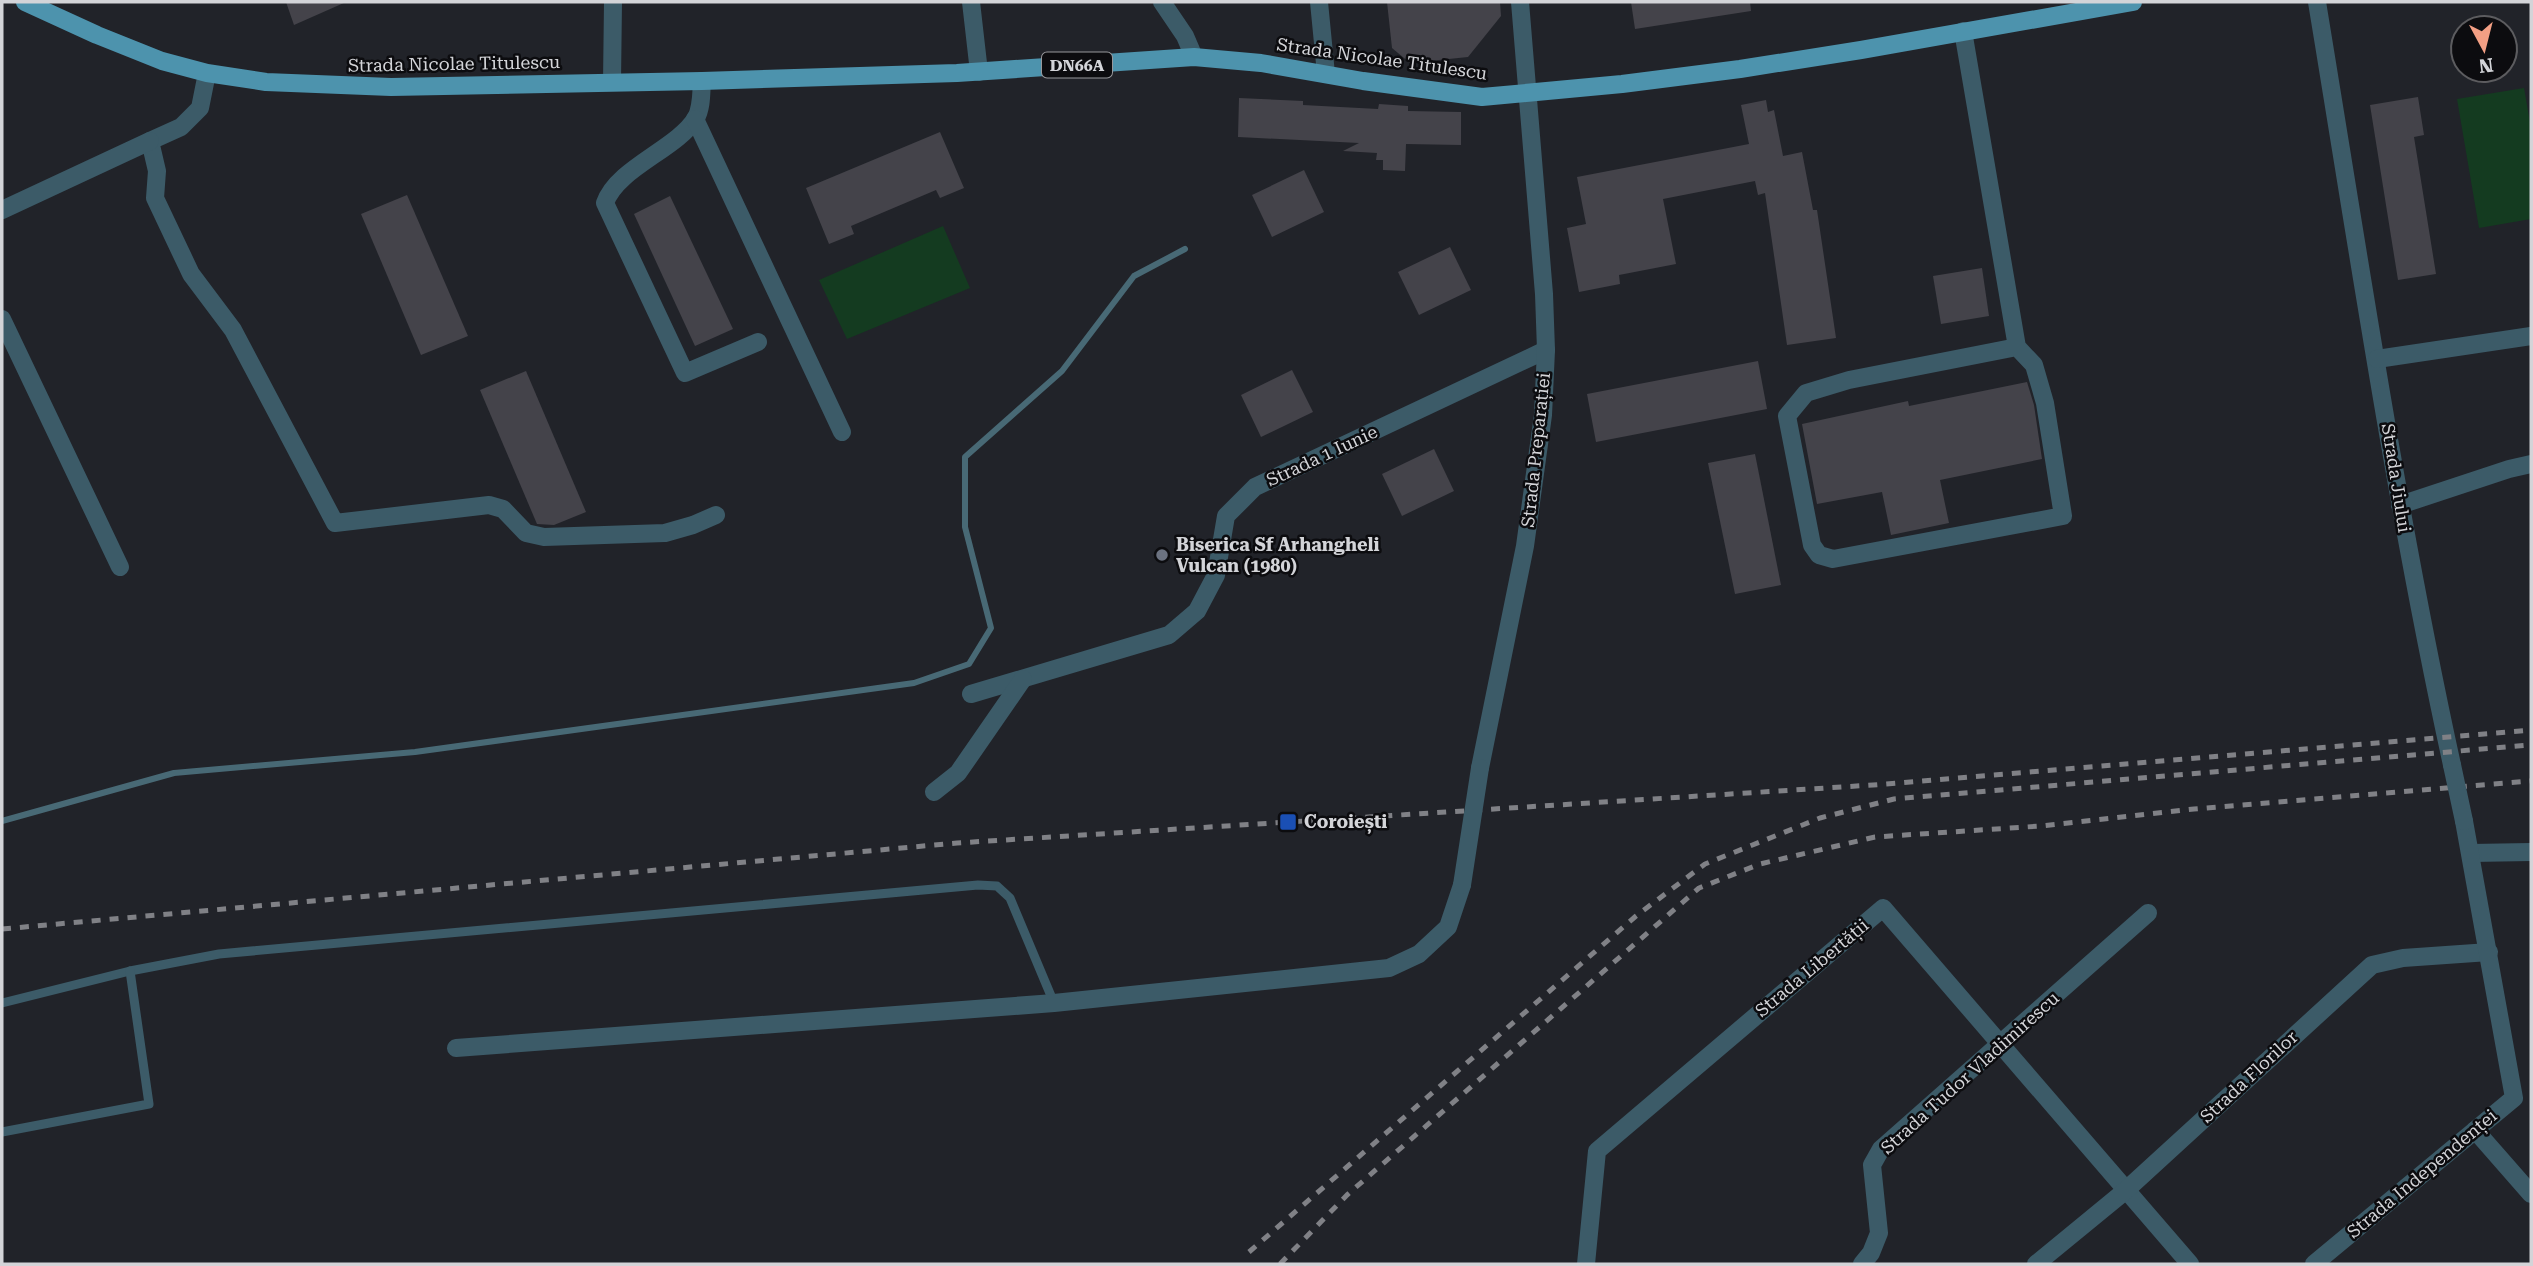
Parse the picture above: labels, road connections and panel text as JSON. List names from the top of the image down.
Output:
{
  "streets": {
    "main road": ["Strada Nicolae Titulescu", "DN66A"],
    "street": [
      "Strada Preparației",
      "Strada 1 Iunie",
      "Strada Jiului",
      "Strada Libertății",
      "Strada Tudor Vladimirescu",
      "Strada Florilor",
      "Strada Independenței"
    ]
  },
  "crossings": [
    ["Strada Nicolae Titulescu", "Strada Preparației"],
    ["Strada Preparației", "Strada 1 Iunie"],
    ["Strada Jiului", "Strada Florilor"],
    ["Strada Jiului", "Strada Independenței"],
    ["Strada Libertății", "Strada Tudor Vladimirescu"],
    ["Strada Libertății", "Strada Florilor"],
    ["Strada Florilor", "Strada Independenței"]
  ],
  "places": {
    "other": ["Biserica Sf Arhangheli Vulcan (1980)"],
    "transit": ["Coroiești"]
  },
  "north": "bottom"
}
